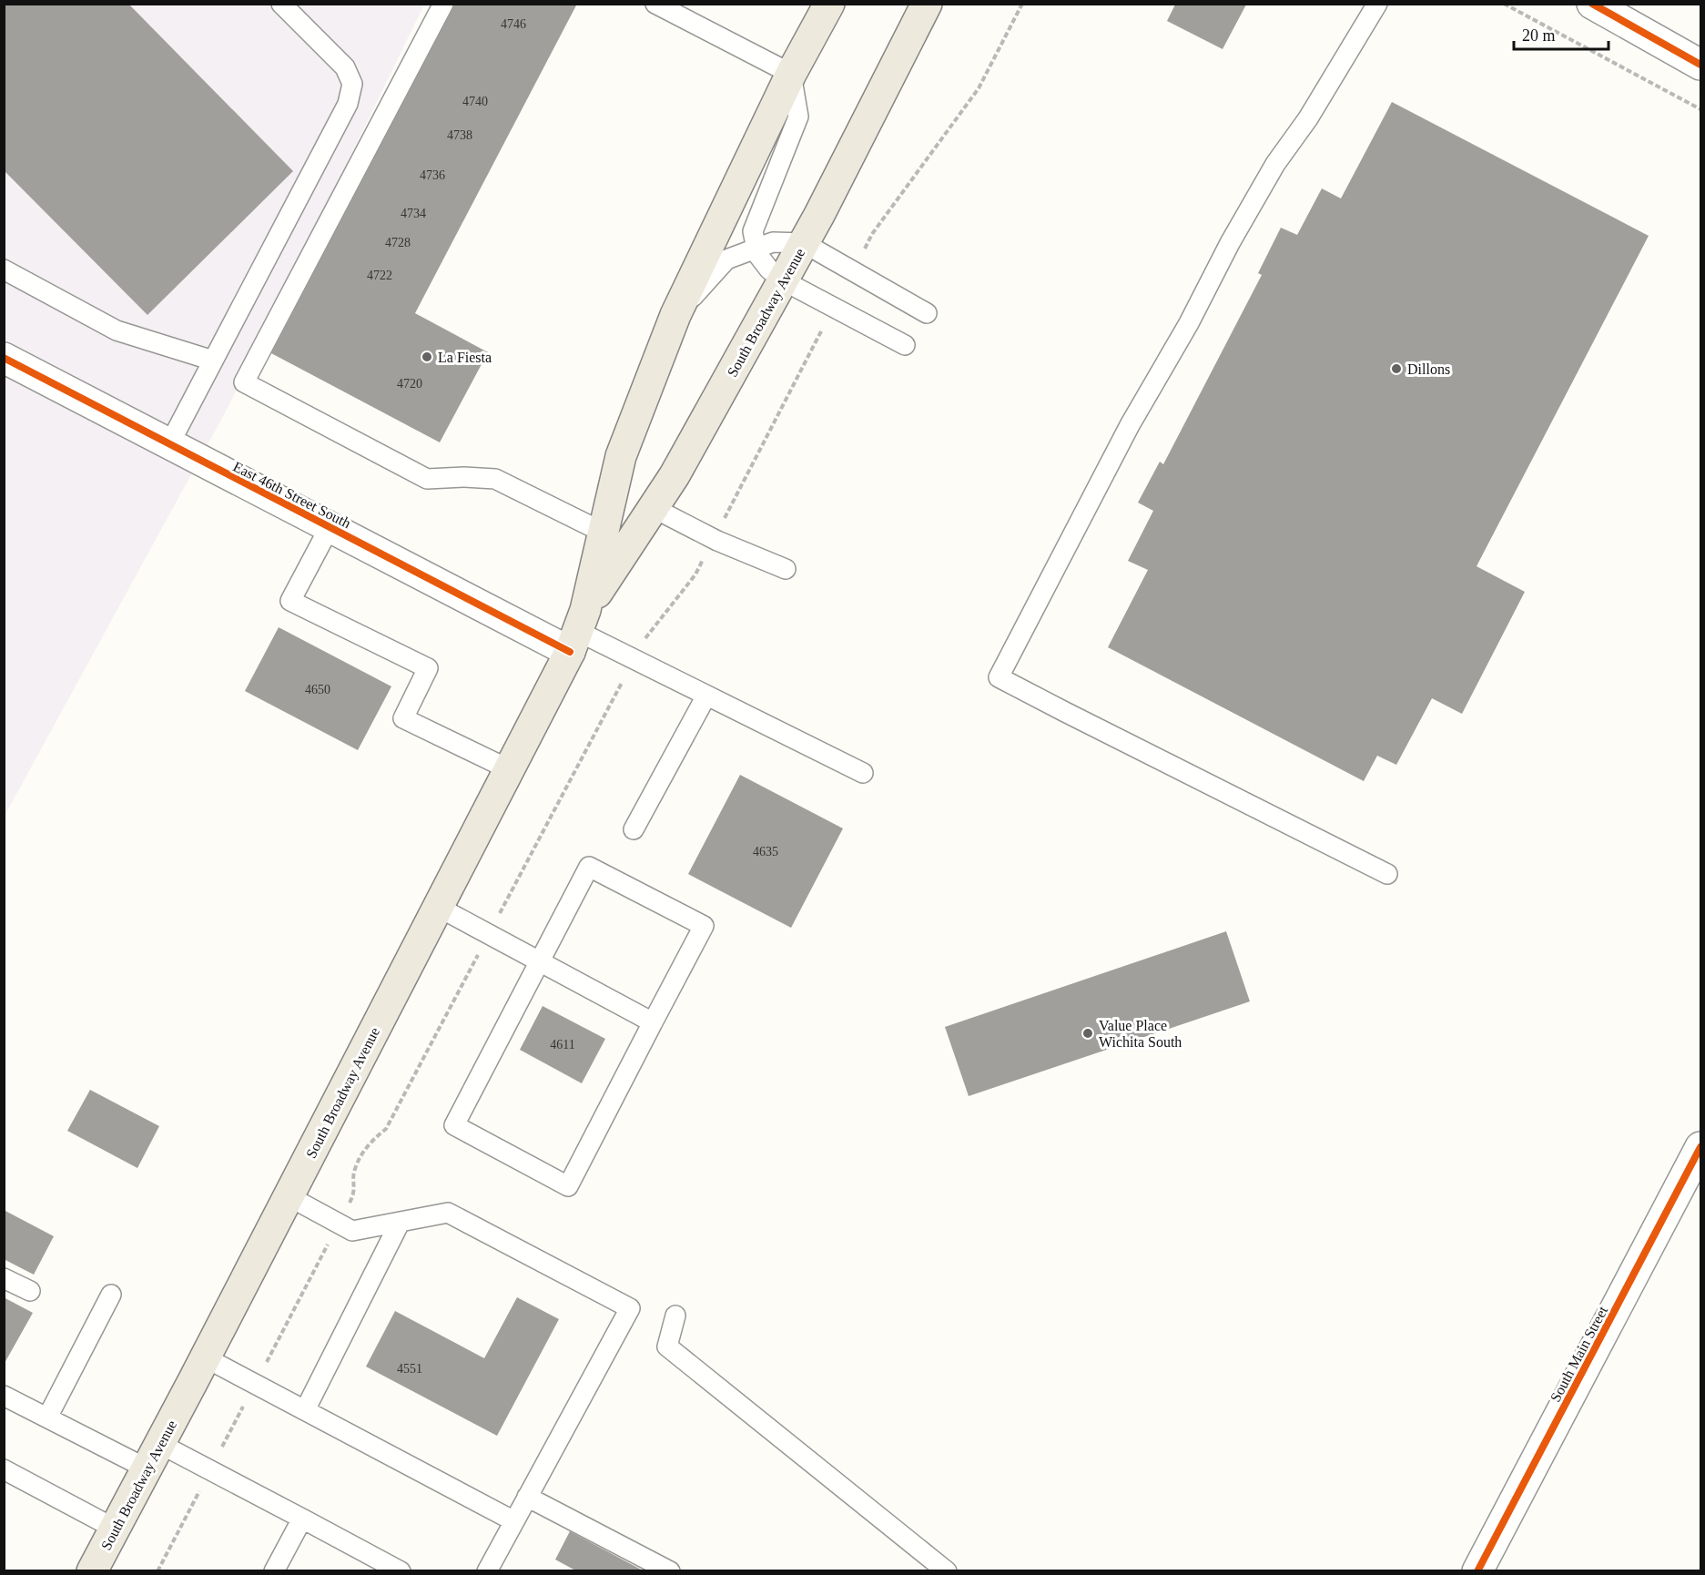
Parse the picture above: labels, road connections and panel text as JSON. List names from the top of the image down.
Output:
{
  "streets": {
    "main road": ["South Broadway Avenue"],
    "street": ["East 46th Street South", "South Main Street"]
  },
  "crossings": [
    ["South Broadway Avenue", "East 46th Street South"]
  ],
  "places": ["La Fiesta", "Dillons", "Value Place Wichita South"],
  "house_numbers": [
    "4746",
    "4740",
    "4738",
    "4736",
    "4734",
    "4728",
    "4722",
    "4720",
    "4650",
    "4635",
    "4611",
    "4551"
  ],
  "scale_bar": "20 m"
}
